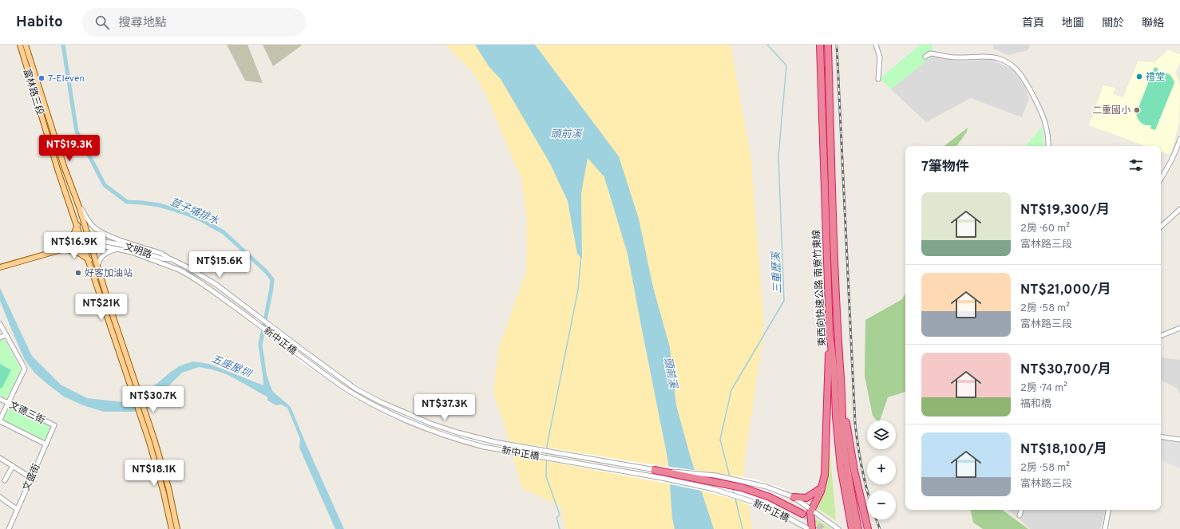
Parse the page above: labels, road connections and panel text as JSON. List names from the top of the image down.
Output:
{
  "streets": {
    "highway": ["東西向快速公路 南寮竹東線"],
    "main road": ["富林路三段"],
    "street": [
      "文明路",
      "新中正橋",
      "文德三街",
      "文盛街"
    ]
  },
  "crossings": [
    ["富林路三段", "文明路"],
    ["文明路", "新中正橋"],
    ["文德三街", "文盛街"]
  ],
  "water": [
    "頭前溪",
    "荳子埔排水",
    "三重歷溪",
    "五座屋圳"
  ],
  "places": [
    "禮堂",
    "7-Eleven",
    "二重國小",
    "好客加油站"
  ],
  "page": {
    "header": "Habito",
    "search": "搜尋地點",
    "nav": [
      "首頁",
      "地圖",
      "關於",
      "聯絡"
    ],
    "price": [
      "NT$19.3K",
      "NT$16.9K",
      "NT$15.6K",
      "NT$21K",
      "NT$30.7K",
      "NT$37.3K",
      "NT$18.1K"
    ],
    "heading": "7筆物件",
    "list": [
      {
        "name": "NT$19,300/月",
        "note": "2房 · 60 m² · 富林路三段"
      },
      {
        "name": "NT$21,000/月",
        "note": "2房 · 58 m² · 富林路三段"
      },
      {
        "name": "NT$30,700/月",
        "note": "2房 · 74 m² · 福和橋"
      },
      {
        "name": "NT$18,100/月",
        "note": "2房 · 58 m² · 富林路三段"
      }
    ],
    "map_buttons": ["+", "−"]
  }
}
